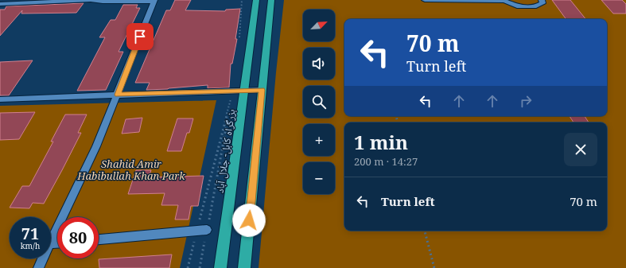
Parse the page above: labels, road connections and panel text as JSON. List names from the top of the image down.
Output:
{
  "streets": {
    "highway": ["بزرگراه کابل- جلال آباد"]
  },
  "parks": ["Shahid Amir Habibullah Khan Park"],
  "north": "top right",
  "page": {
    "map_buttons": ["+", "−"],
    "turn": ["70 m", "Turn left"],
    "heading": ["1 min", "200 m · 14:27"],
    "list": [
      {
        "name": "Turn left",
        "value": "70 m"
      }
    ],
    "speed": "71 km/h",
    "limit": "80"
  }
}
